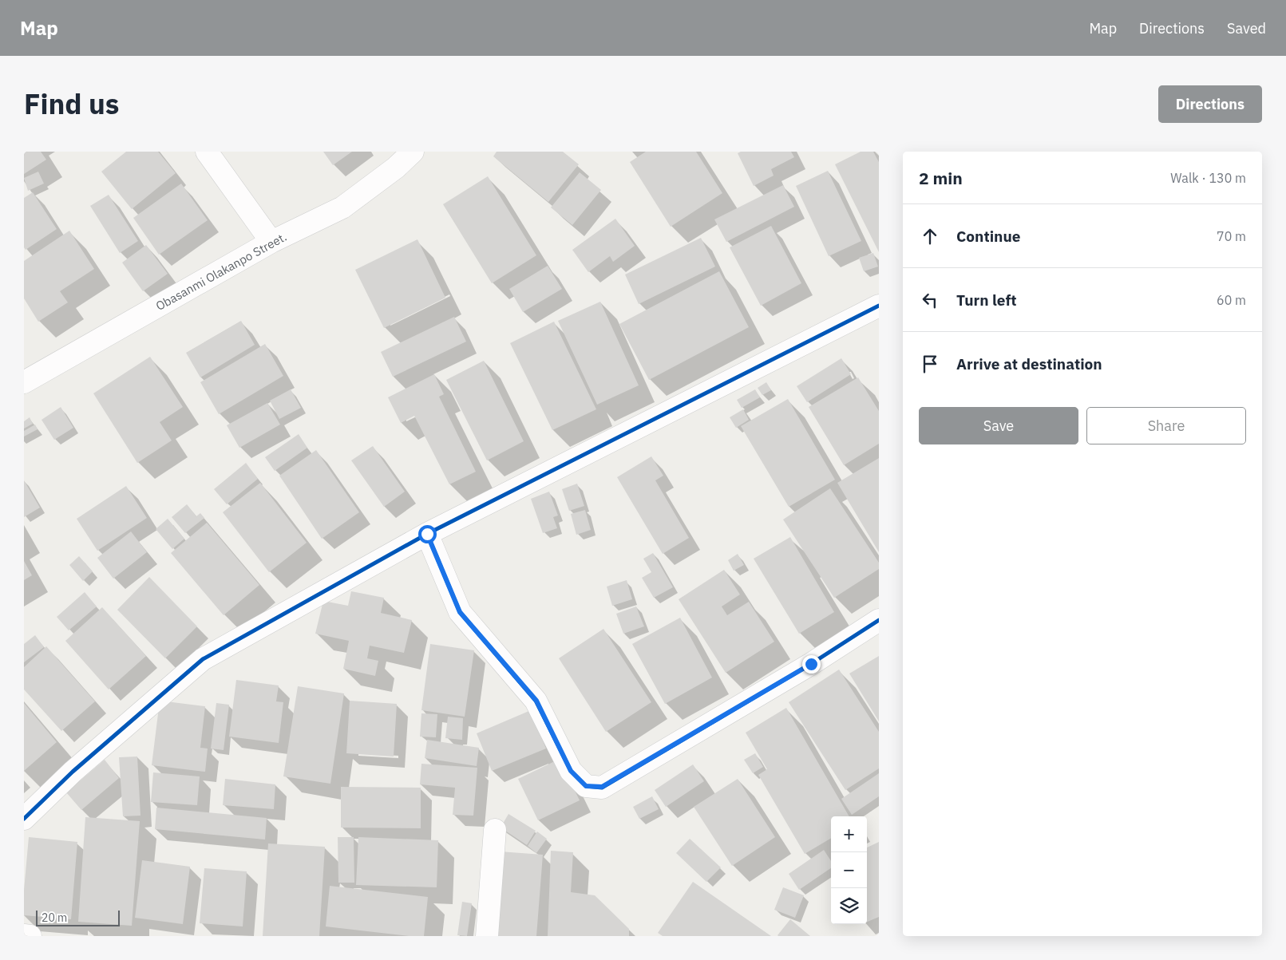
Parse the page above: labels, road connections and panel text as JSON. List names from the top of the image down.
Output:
{
  "streets": {
    "street": ["Obasanmi Olakanpo Street."]
  },
  "scale_bar": "20 m",
  "page": {
    "header": "Map",
    "nav": ["Map", "Directions", "Saved"],
    "title": "Find us",
    "buttons": [
      "Directions",
      ["Save", "Share"]
    ],
    "heading": ["2 min", "Walk · 130 m"],
    "list": [
      ["Continue", "70 m"],
      ["Turn left", "60 m"],
      "Arrive at destination"
    ],
    "map_buttons": ["+", "−"],
    "scale": "20 m"
  }
}
